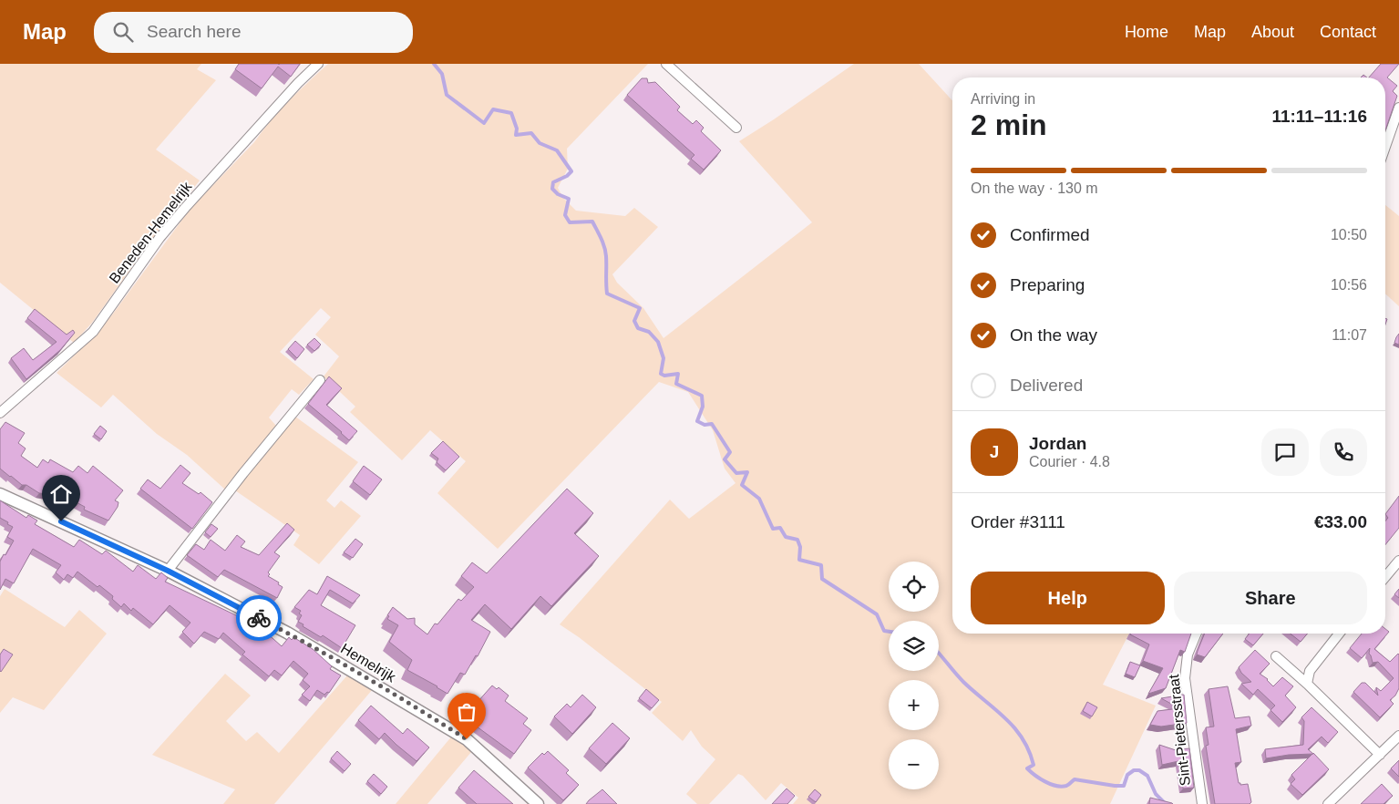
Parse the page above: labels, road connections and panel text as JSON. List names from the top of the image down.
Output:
{
  "streets": {
    "street": ["Beneden-Hemelrijk", "Hemelrijk", "Sint-Pietersstraat"]
  },
  "page": {
    "header": "Map",
    "search": "Search here",
    "nav": [
      "Home",
      "Map",
      "About",
      "Contact"
    ],
    "heading": ["2 min", "Arriving in", "11:11–11:16"],
    "panel": [
      "Jordan",
      "Courier · 4.8",
      "Order #3111",
      "€33.00"
    ],
    "bar": "On the way · 130 m",
    "list": [
      ["Confirmed", "10:50"],
      ["Preparing", "10:56"],
      ["On the way", "11:07"],
      "Delivered"
    ],
    "round": "J",
    "map_buttons": ["+", "−"],
    "buttons": ["Help", "Share"]
  }
}
